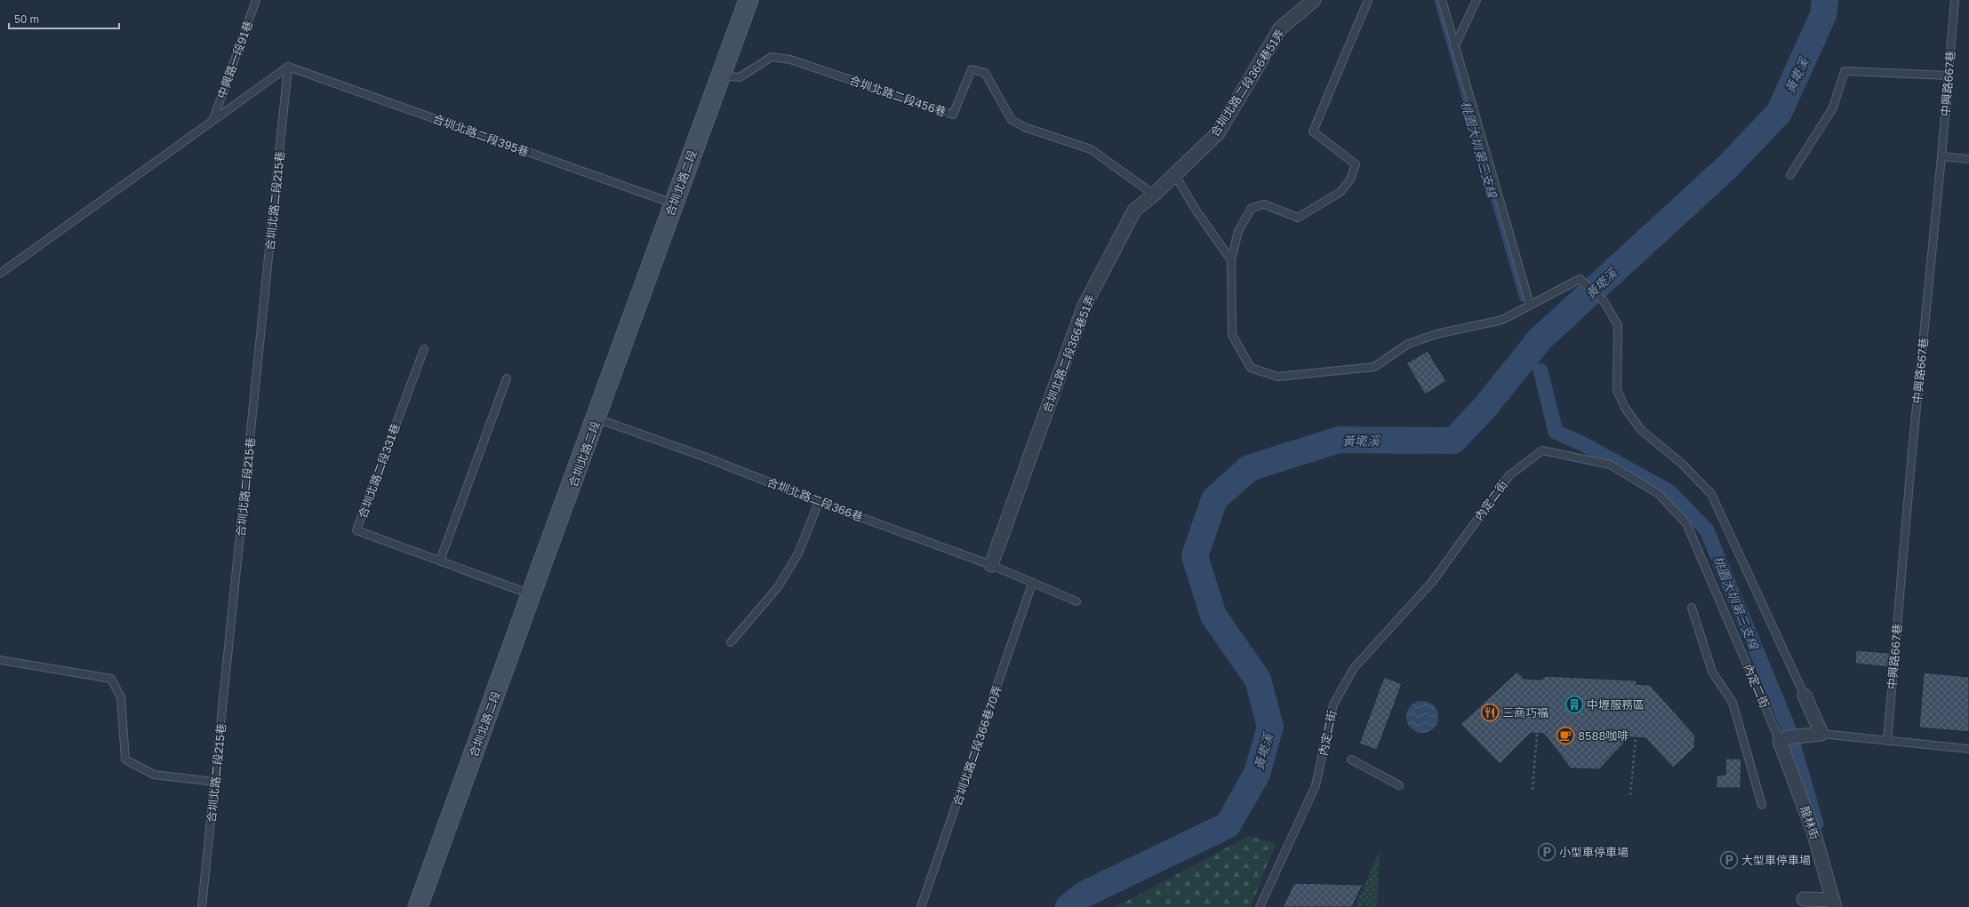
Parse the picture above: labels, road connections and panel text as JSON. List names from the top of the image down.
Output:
{
  "streets": {
    "street": ["合圳北路二段366巷51弄", "合圳北路二段", "龍林街"],
    "lane": [
      "中興路一段91巷",
      "中興路667巷",
      "合圳北路二段456巷",
      "合圳北路二段395巷",
      "合圳北路二段215巷",
      "合圳北路二段331巷",
      "合圳北路二段366巷",
      "內定二街",
      "合圳北路二段366巷70弄"
    ]
  },
  "crossings": [
    ["合圳北路二段366巷51弄", "合圳北路二段456巷"],
    ["合圳北路二段366巷51弄", "合圳北路二段366巷"],
    ["合圳北路二段456巷", "合圳北路二段"],
    ["合圳北路二段395巷", "合圳北路二段"],
    ["合圳北路二段395巷", "合圳北路二段215巷"],
    ["合圳北路二段", "合圳北路二段331巷"],
    ["合圳北路二段", "合圳北路二段366巷"],
    ["合圳北路二段366巷", "合圳北路二段366巷70弄"],
    ["內定二街", "龍林街"]
  ],
  "water": ["黃墘溪", "桃園大圳第三支線"],
  "places": {
    "building": ["中壢服務區"],
    "restaurant": ["三商巧福"],
    "cafe": ["8588咖啡"],
    "parking": ["小型車停車場", "大型車停車場"]
  },
  "scale_bar": "50 m"
}
